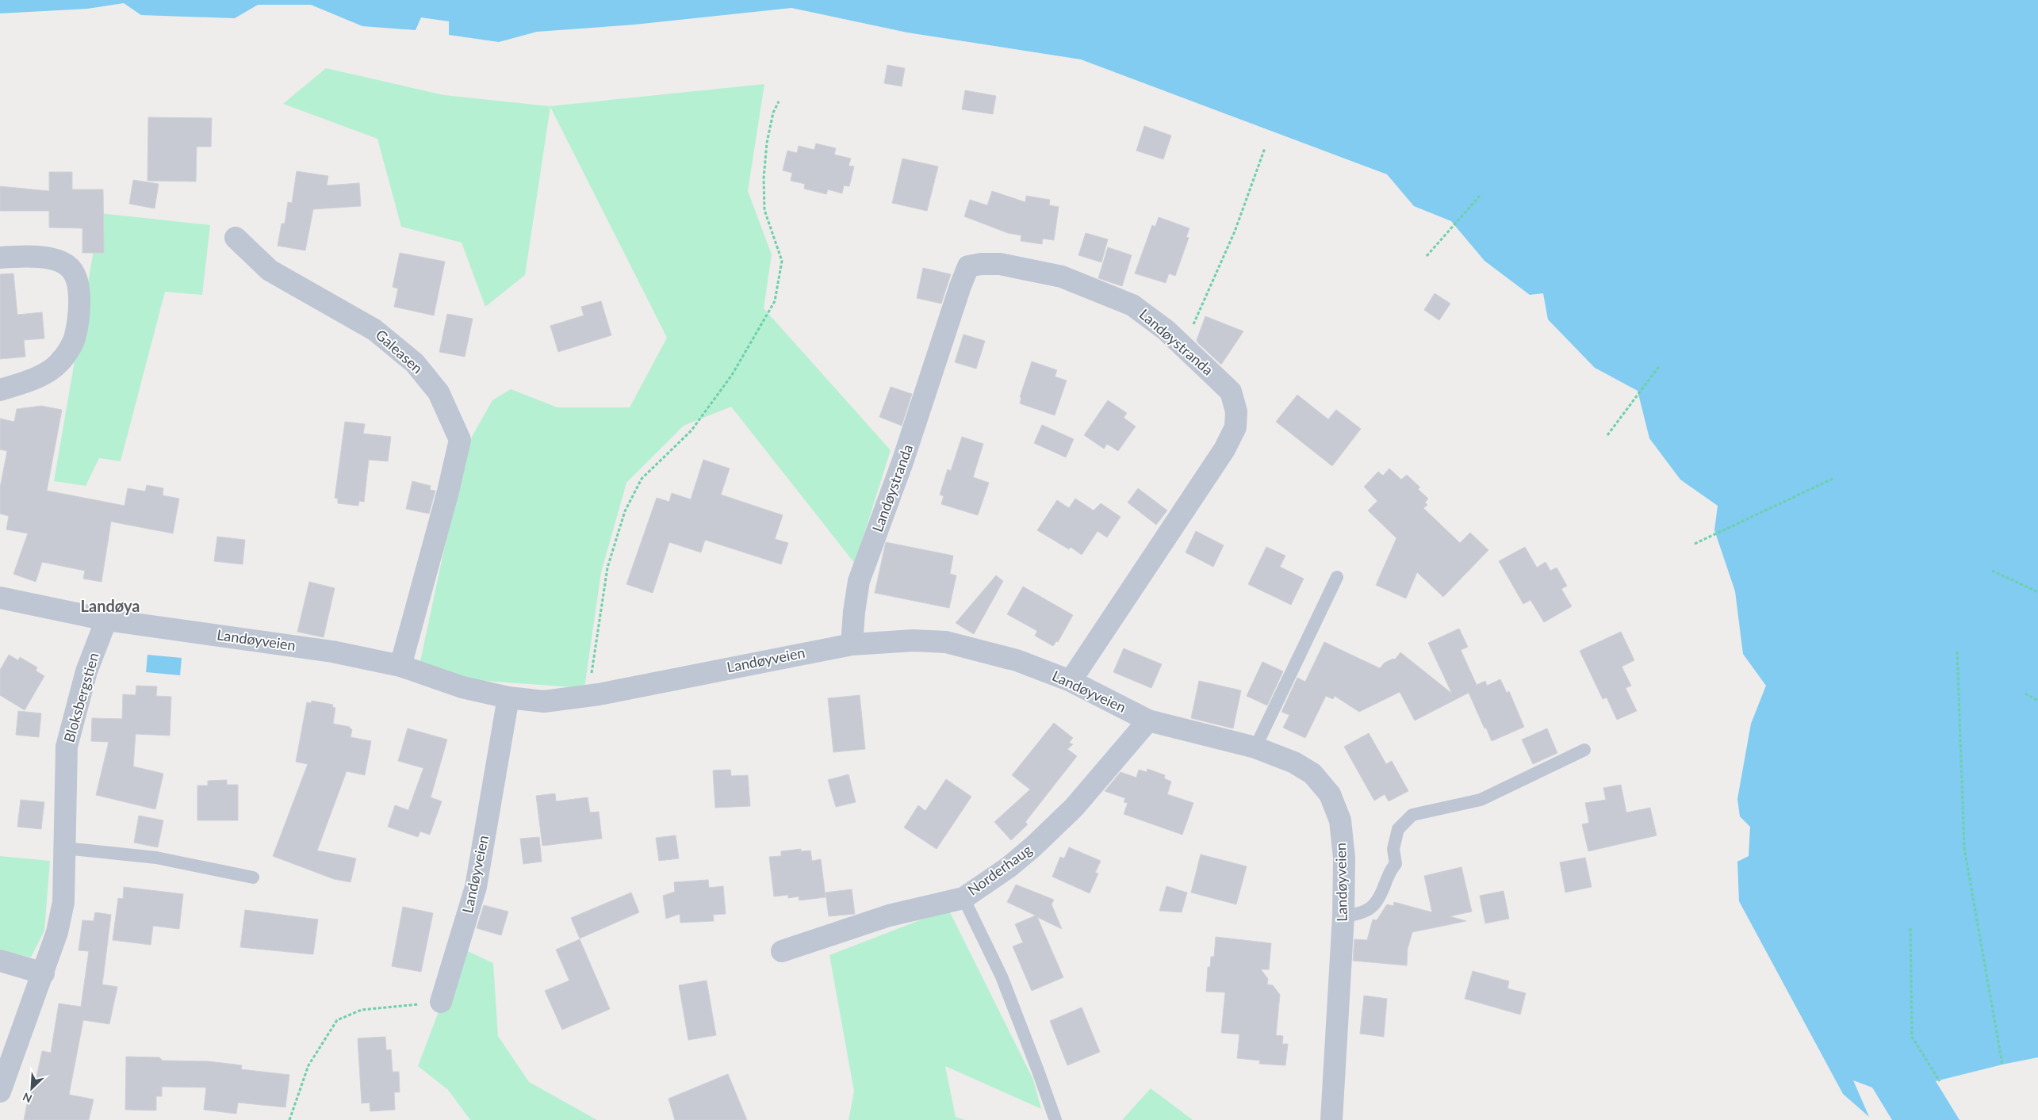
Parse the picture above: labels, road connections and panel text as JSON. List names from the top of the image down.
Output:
{
  "streets": {
    "street": [
      "Landøystranda",
      "Galeasen",
      "Landøyveien",
      "Bloksbergstien",
      "Norderhaug"
    ]
  },
  "crossings": [
    ["Landøystranda", "Landøyveien"],
    ["Galeasen", "Landøyveien"],
    ["Landøyveien", "Bloksbergstien"],
    ["Landøyveien", "Norderhaug"]
  ],
  "districts": ["Landøya"],
  "north": "bottom left"
}
